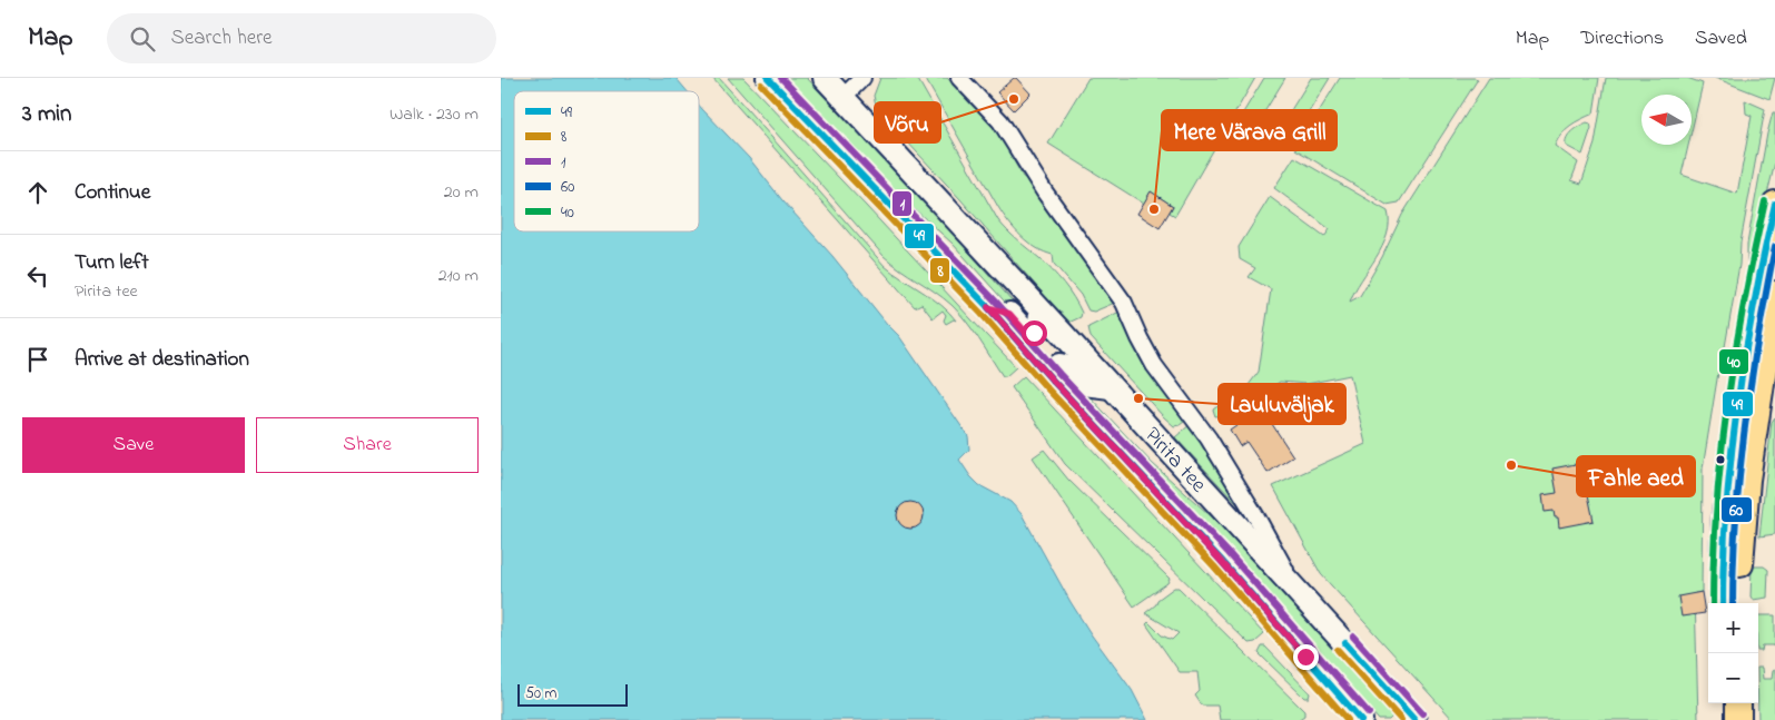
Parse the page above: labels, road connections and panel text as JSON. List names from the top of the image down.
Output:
{
  "streets": {
    "main road": ["Pirita tee"]
  },
  "places": [
    "Võru",
    "Mere Värava Grill",
    "Lauluväljak",
    "Fahle aed"
  ],
  "lines": [
    "transit line 49",
    "transit line 1",
    "transit line 8",
    "transit line 40",
    "transit line 60"
  ],
  "legend": [
    "49",
    "8",
    "1",
    "60",
    "40"
  ],
  "scale_bar": "50 m",
  "north": "left",
  "page": {
    "header": "Map",
    "search": "Search here",
    "nav": ["Map", "Directions", "Saved"],
    "heading": ["3 min", "Walk · 230 m"],
    "list": [
      ["Continue", "20 m"],
      ["Turn left", "Pirita tee", "210 m"],
      "Arrive at destination"
    ],
    "buttons": ["Save", "Share"],
    "map_buttons": ["+", "−"],
    "scale": "50 m"
  }
}
